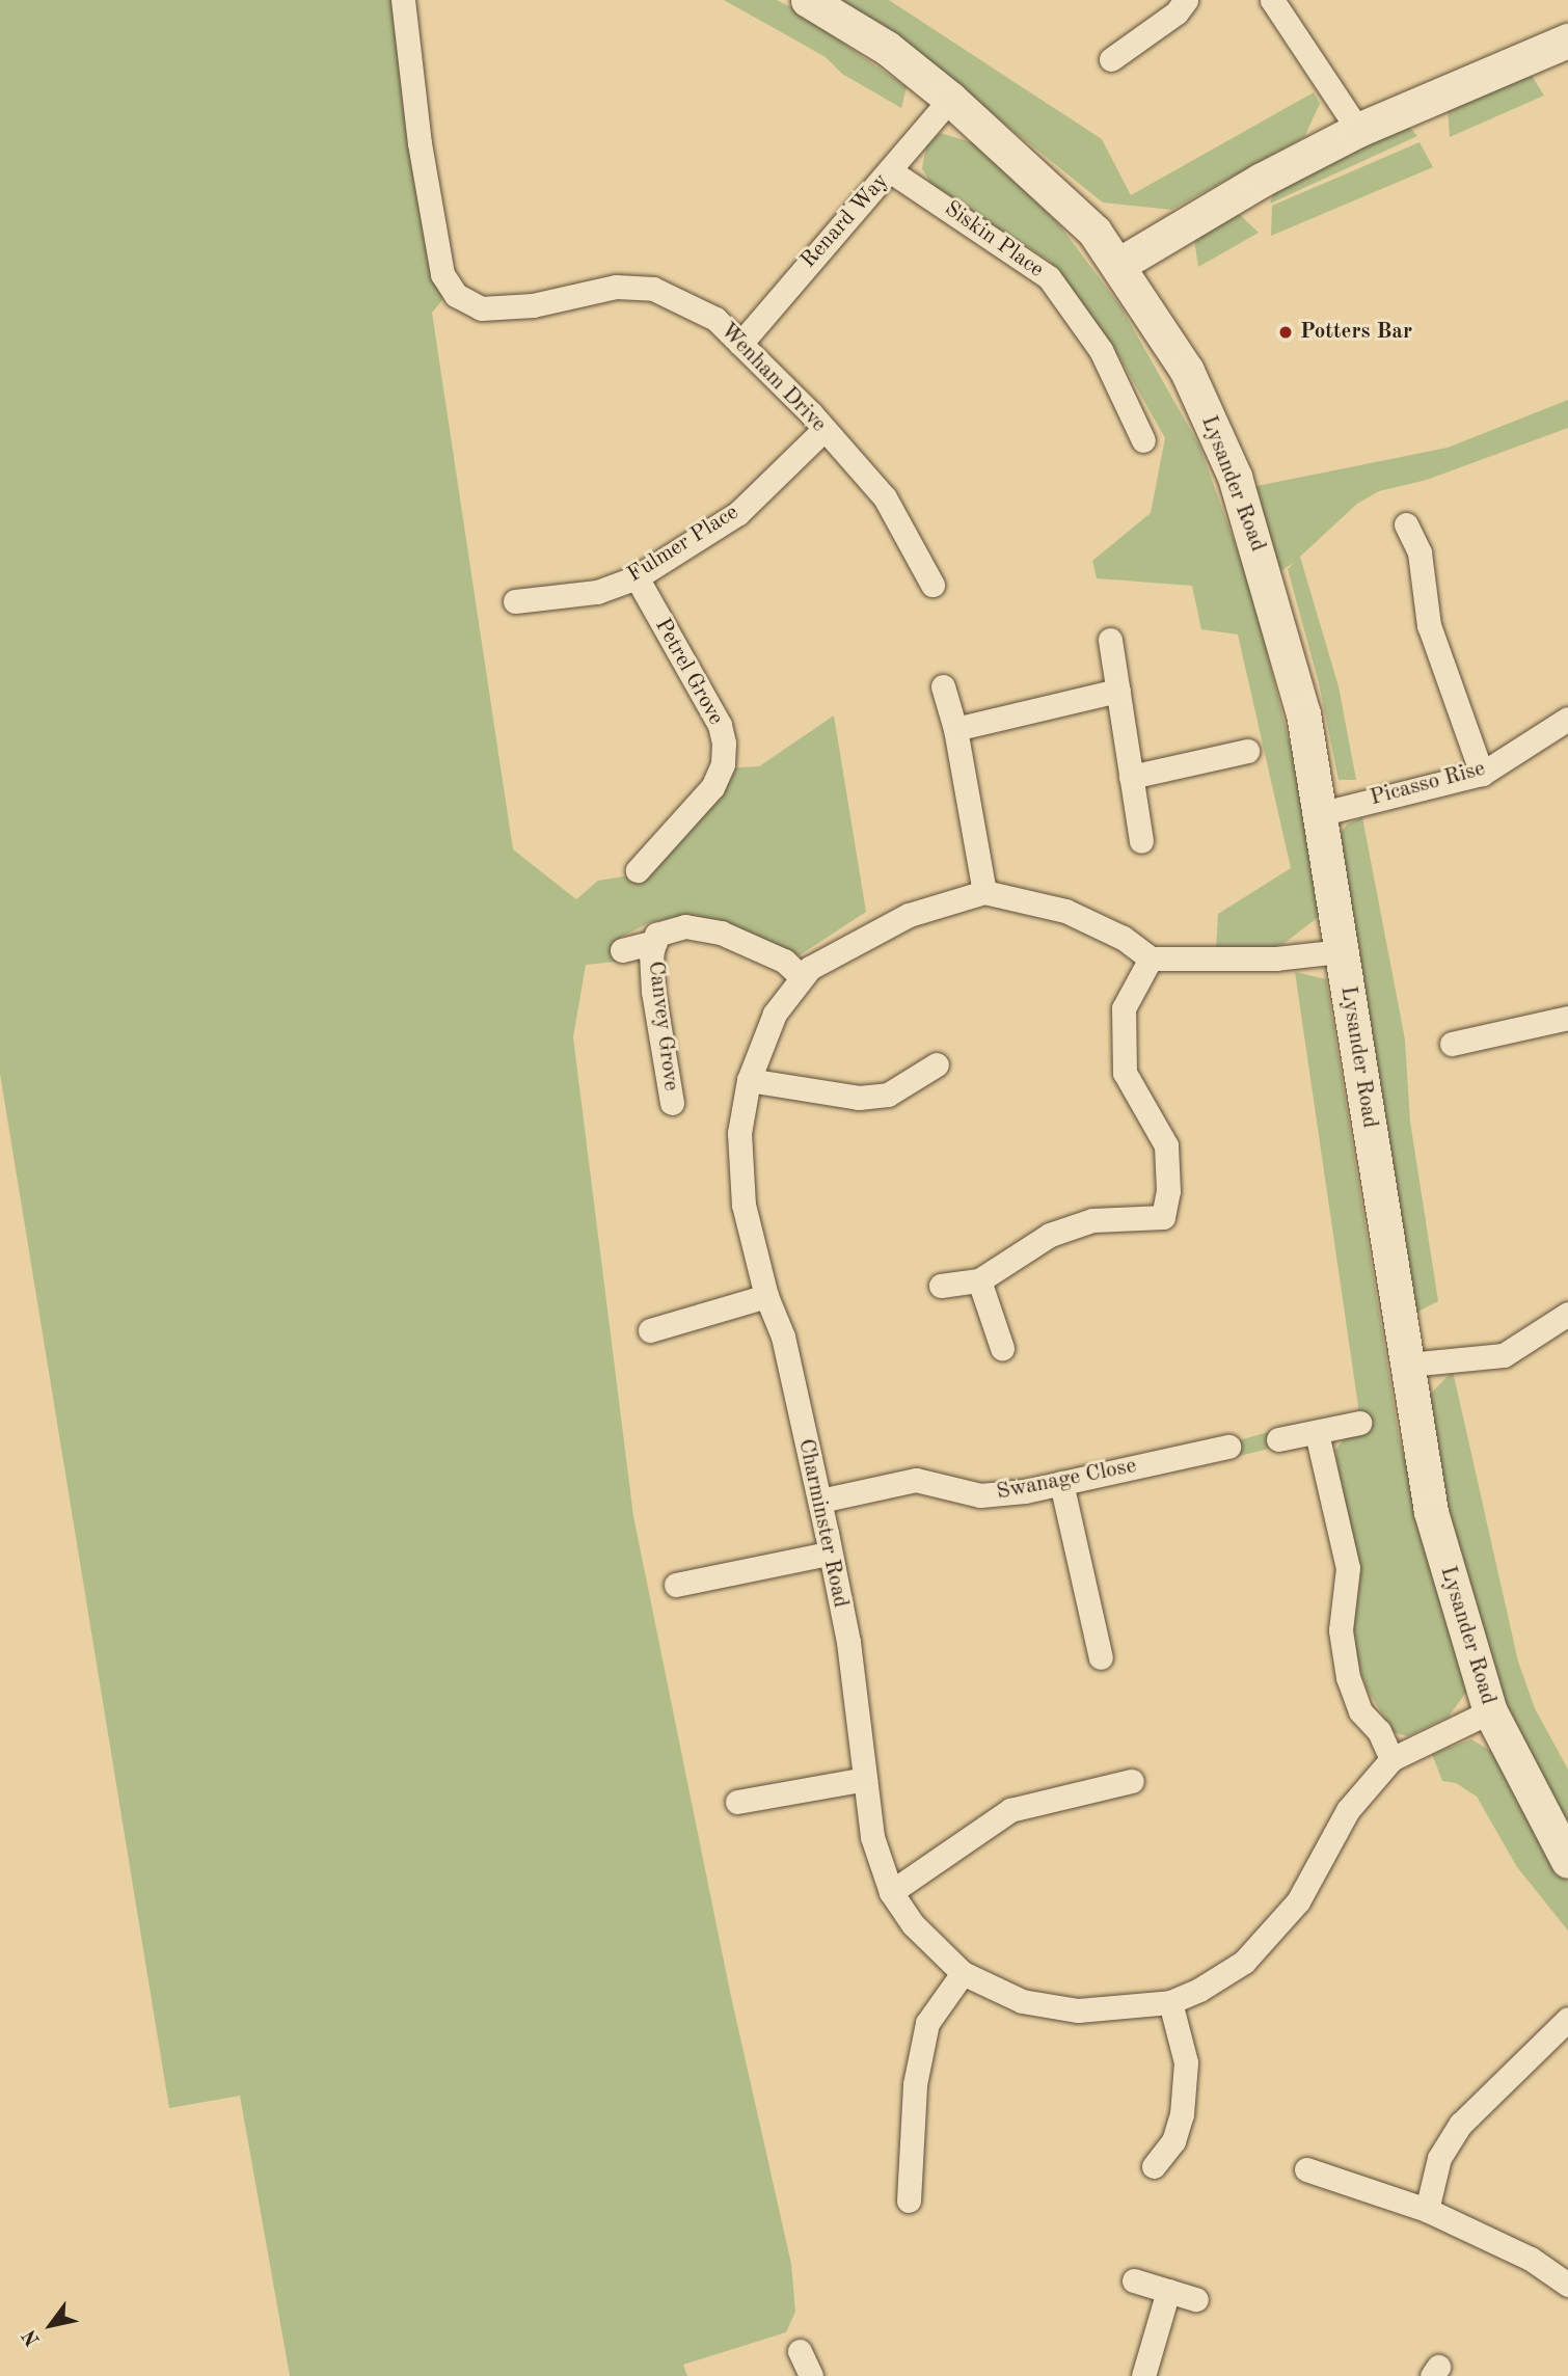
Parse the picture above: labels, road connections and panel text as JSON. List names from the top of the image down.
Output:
{
  "streets": {
    "street": [
      "Renard Way",
      "Siskin Place",
      "Wenham Drive",
      "Lysander Road",
      "Fulmer Place",
      "Petrel Grove",
      "Picasso Rise",
      "Canvey Grove",
      "Swanage Close",
      "Charminster Road"
    ]
  },
  "crossings": [
    ["Renard Way", "Siskin Place"],
    ["Renard Way", "Wenham Drive"],
    ["Renard Way", "Lysander Road"],
    ["Wenham Drive", "Fulmer Place"],
    ["Lysander Road", "Picasso Rise"],
    ["Lysander Road", "Charminster Road"],
    ["Fulmer Place", "Petrel Grove"],
    ["Canvey Grove", "Charminster Road"],
    ["Swanage Close", "Charminster Road"]
  ],
  "places": ["Potters Bar"],
  "north": "bottom left"
}
